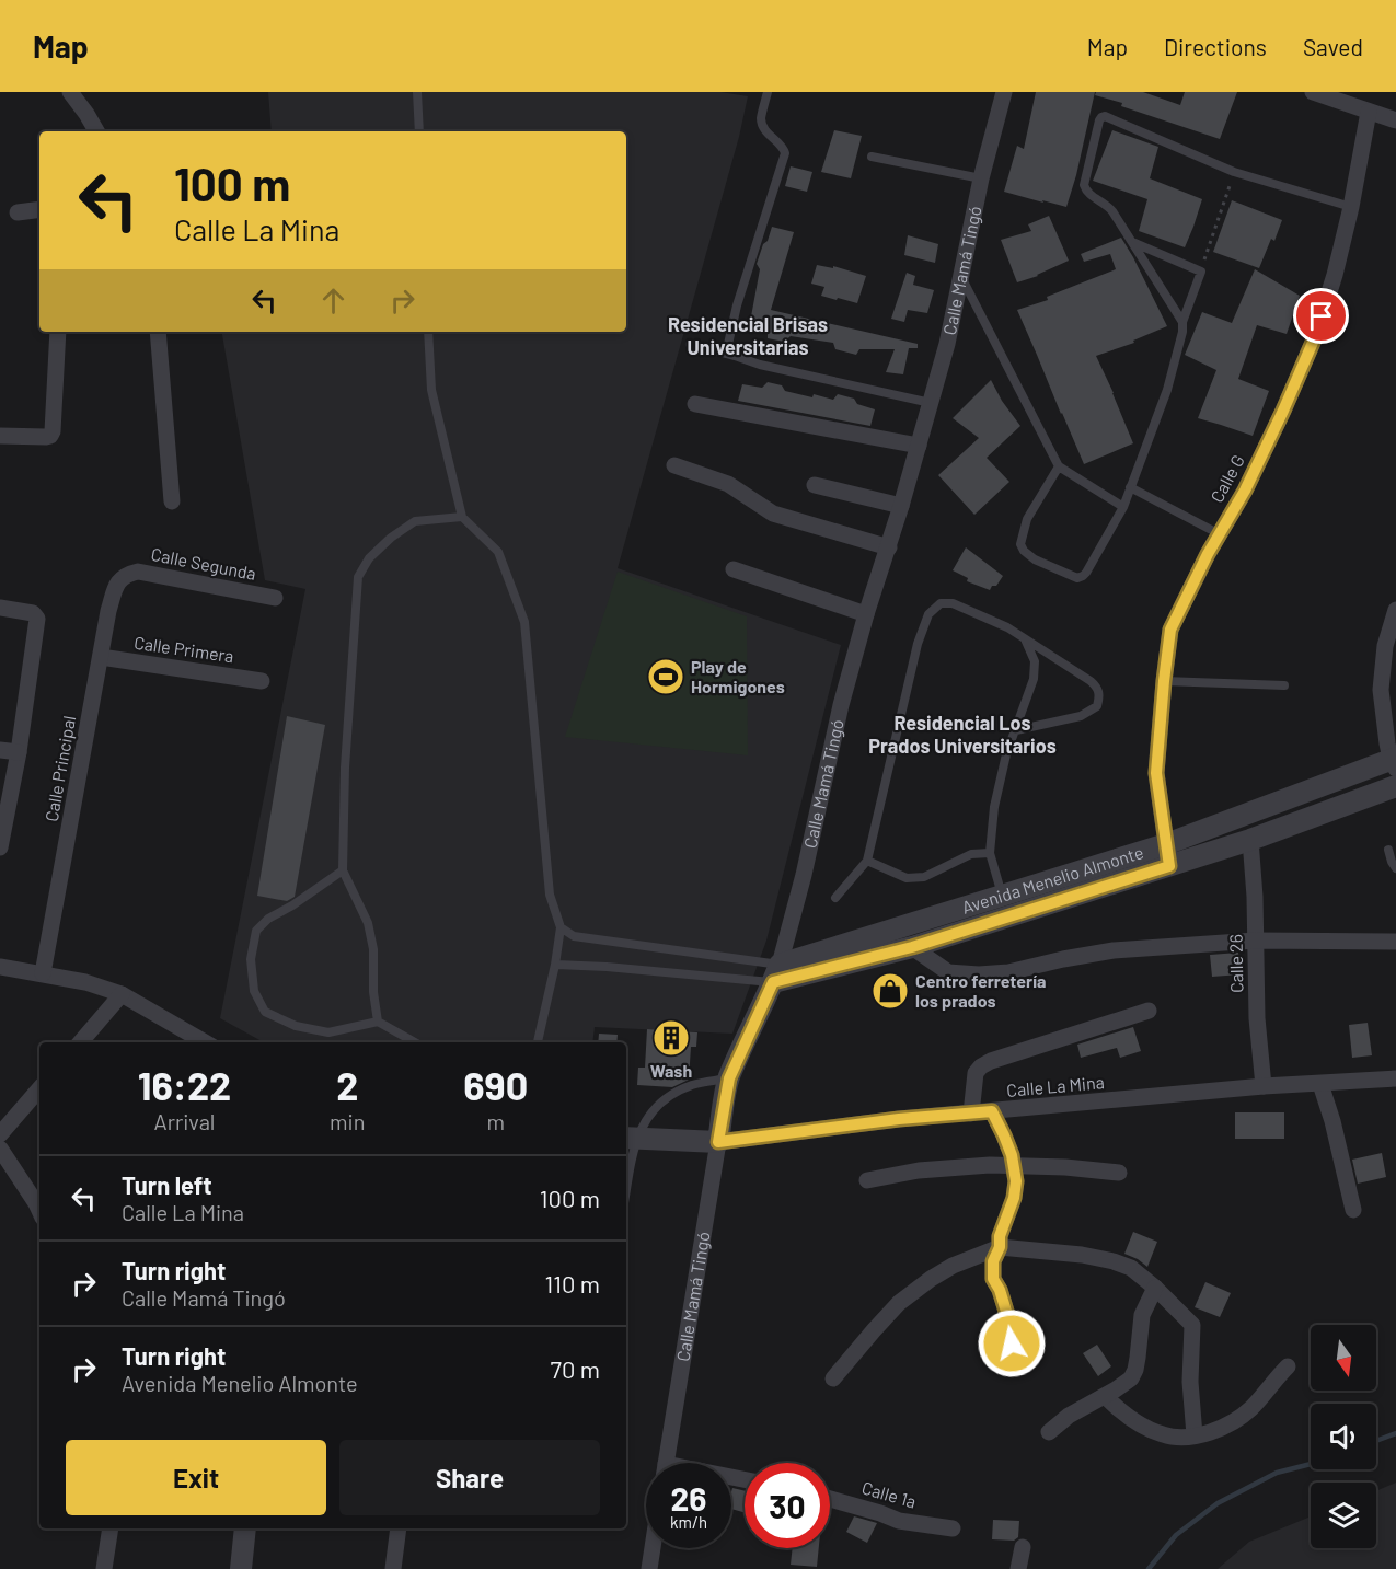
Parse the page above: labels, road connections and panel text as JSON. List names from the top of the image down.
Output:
{
  "streets": {
    "street": [
      "Calle Mamá Tingó",
      "Calle G",
      "Calle Segunda",
      "Calle Primera",
      "Calle Principal",
      "Avenida Menelio Almonte",
      "Calle 26",
      "Calle La Mina",
      "Calle 1a"
    ]
  },
  "crossings": [
    ["Calle Mamá Tingó", "Avenida Menelio Almonte"],
    ["Calle Mamá Tingó", "Calle La Mina"],
    ["Calle G", "Avenida Menelio Almonte"],
    ["Calle Segunda", "Calle Principal"],
    ["Calle Primera", "Calle Principal"],
    ["Avenida Menelio Almonte", "Calle 26"],
    ["Calle 26", "Calle La Mina"]
  ],
  "districts": ["Residencial Brisas Universitarias", "Residencial Los Prados Universitarios"],
  "places": {
    "sports": ["Play de Hormigones"],
    "shop": ["Centro ferretería los prados"],
    "building": ["Wash"]
  },
  "north": "bottom",
  "page": {
    "header": "Map",
    "nav": ["Map", "Directions", "Saved"],
    "turn": ["100 m", "Calle La Mina"],
    "eta": [
      "16:22",
      "Arrival",
      "2",
      "min",
      "690",
      "m"
    ],
    "list": [
      {
        "name": "Turn left",
        "note": "Calle La Mina",
        "value": "100 m"
      },
      {
        "name": "Turn right",
        "note": "Calle Mamá Tingó",
        "value": "110 m"
      },
      {
        "name": "Turn right",
        "note": "Avenida Menelio Almonte",
        "value": "70 m"
      }
    ],
    "buttons": ["Exit", "Share"],
    "speed": "26 km/h",
    "limit": "30"
  }
}
